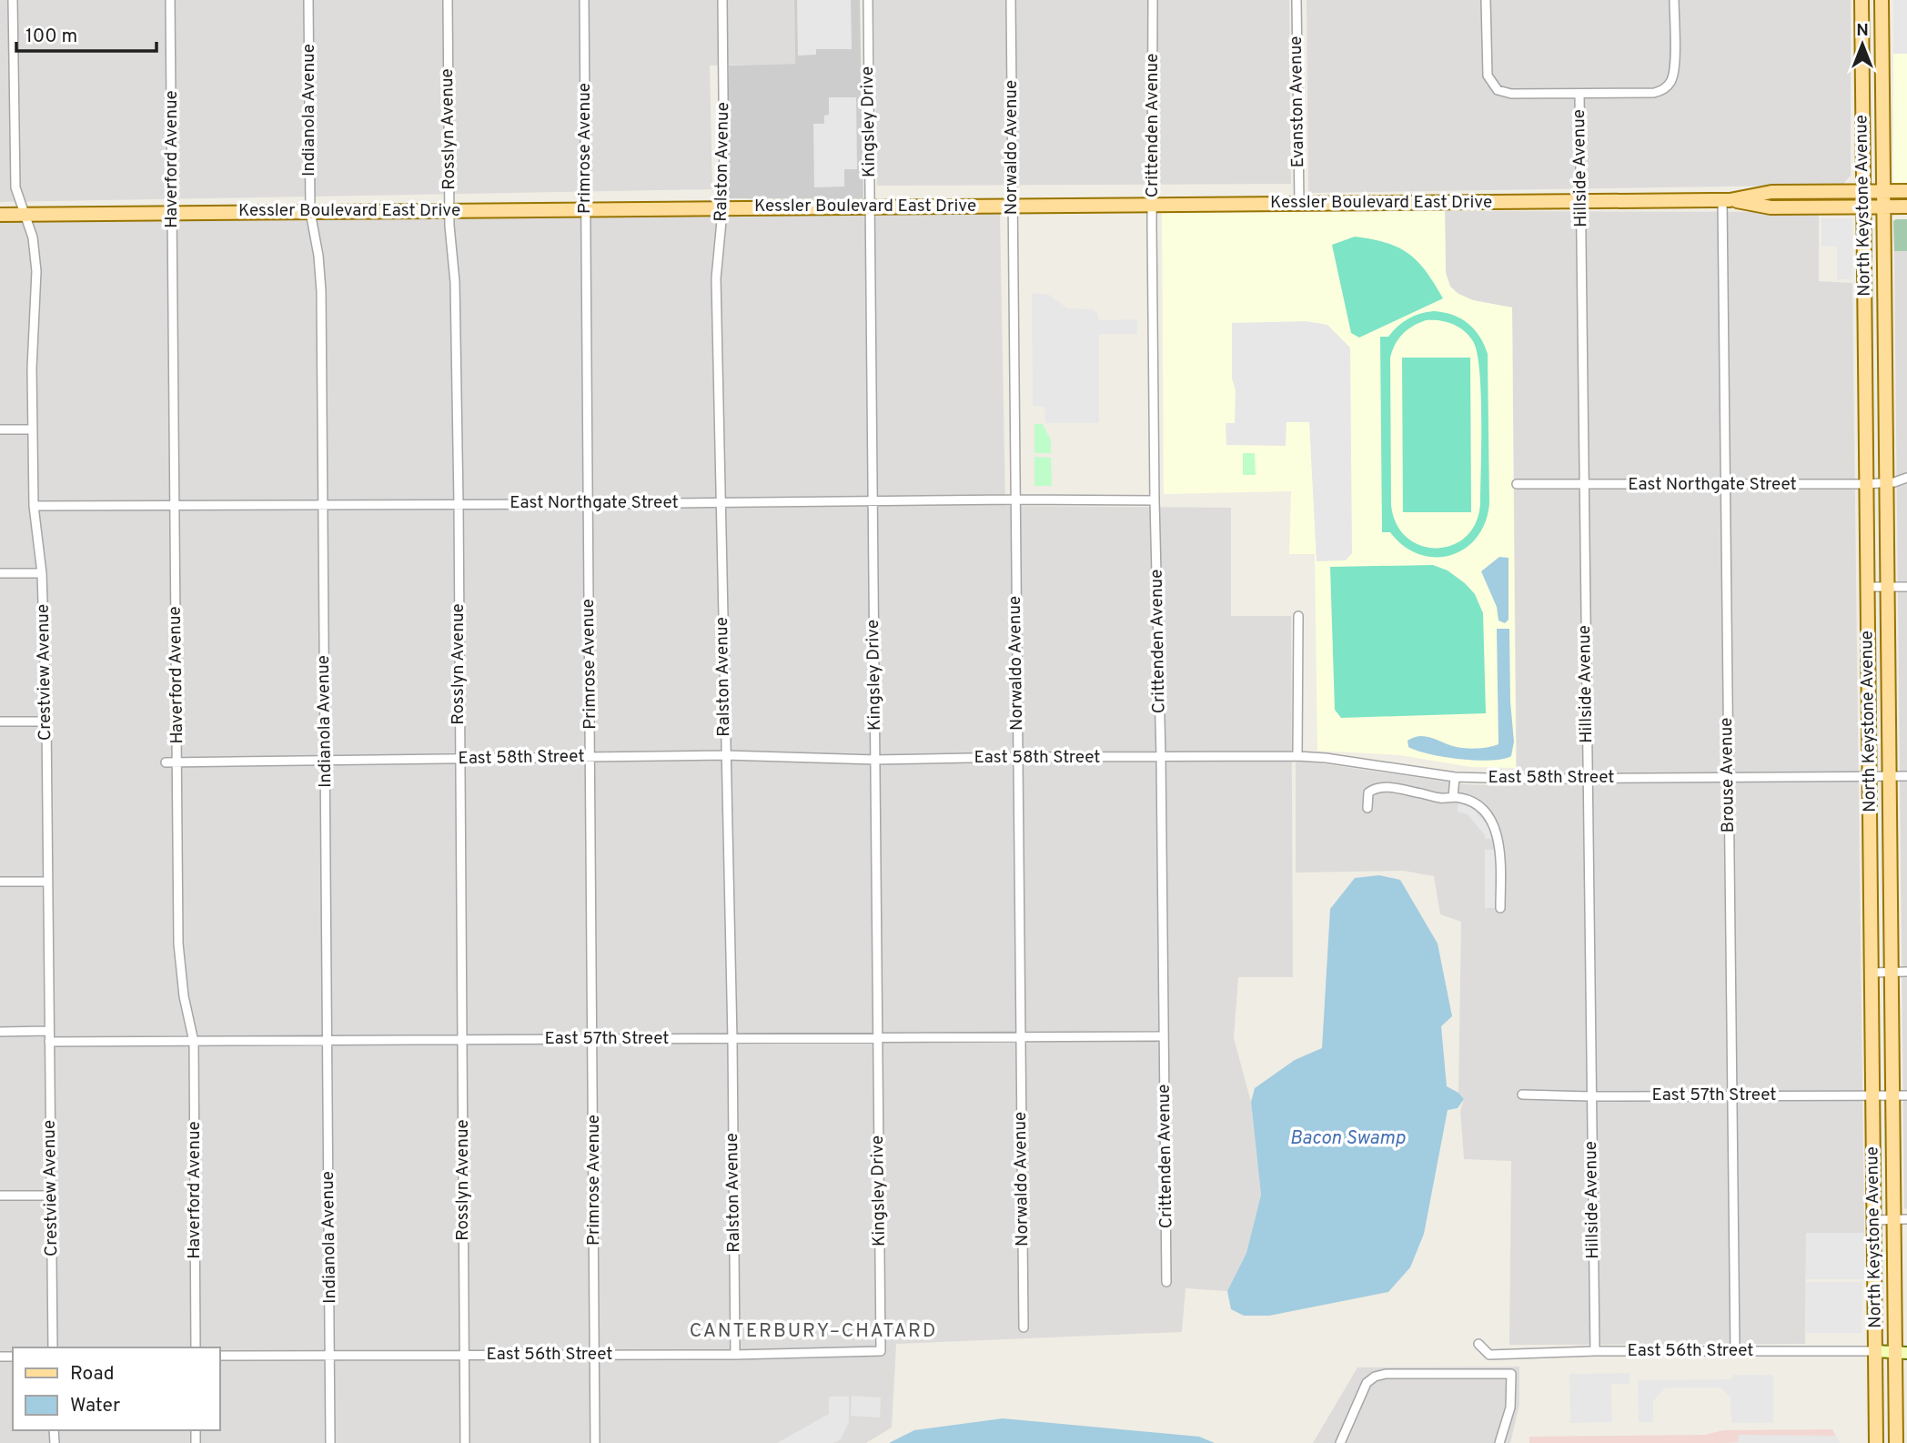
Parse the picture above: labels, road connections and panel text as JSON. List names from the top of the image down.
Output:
{
  "streets": {
    "main road": ["Kessler Boulevard East Drive", "North Keystone Avenue"],
    "street": [
      "Evanston Avenue",
      "Indianola Avenue",
      "Kingsley Drive",
      "Crittenden Avenue",
      "Rosslyn Avenue",
      "Norwaldo Avenue",
      "Primrose Avenue",
      "Haverford Avenue",
      "Ralston Avenue",
      "Hillside Avenue",
      "East Northgate Street",
      "Crestview Avenue",
      "East 58th Street",
      "Brouse Avenue",
      "East 57th Street",
      "East 56th Street"
    ]
  },
  "crossings": [
    ["Evanston Avenue", "Kessler Boulevard East Drive"],
    ["Indianola Avenue", "Kessler Boulevard East Drive"],
    ["Indianola Avenue", "East Northgate Street"],
    ["Indianola Avenue", "East 58th Street"],
    ["Indianola Avenue", "East 57th Street"],
    ["Indianola Avenue", "East 56th Street"],
    ["Kingsley Drive", "Kessler Boulevard East Drive"],
    ["Kingsley Drive", "East Northgate Street"],
    ["Kingsley Drive", "East 58th Street"],
    ["Kingsley Drive", "East 57th Street"],
    ["Kingsley Drive", "East 56th Street"],
    ["Crittenden Avenue", "Kessler Boulevard East Drive"],
    ["Crittenden Avenue", "East Northgate Street"],
    ["Crittenden Avenue", "East 58th Street"],
    ["Crittenden Avenue", "East 57th Street"],
    ["Rosslyn Avenue", "Kessler Boulevard East Drive"],
    ["Rosslyn Avenue", "East Northgate Street"],
    ["Rosslyn Avenue", "East 58th Street"],
    ["Rosslyn Avenue", "East 57th Street"],
    ["Rosslyn Avenue", "East 56th Street"],
    ["Norwaldo Avenue", "Kessler Boulevard East Drive"],
    ["Norwaldo Avenue", "East Northgate Street"],
    ["Norwaldo Avenue", "East 58th Street"],
    ["Norwaldo Avenue", "East 57th Street"],
    ["Primrose Avenue", "Kessler Boulevard East Drive"],
    ["Primrose Avenue", "East Northgate Street"],
    ["Primrose Avenue", "East 58th Street"],
    ["Primrose Avenue", "East 57th Street"],
    ["Primrose Avenue", "East 56th Street"],
    ["Haverford Avenue", "Kessler Boulevard East Drive"],
    ["Haverford Avenue", "East Northgate Street"],
    ["Haverford Avenue", "East 58th Street"],
    ["Haverford Avenue", "East 57th Street"],
    ["Ralston Avenue", "Kessler Boulevard East Drive"],
    ["Ralston Avenue", "East Northgate Street"],
    ["Ralston Avenue", "East 58th Street"],
    ["Ralston Avenue", "East 57th Street"],
    ["Ralston Avenue", "East 56th Street"],
    ["Hillside Avenue", "Kessler Boulevard East Drive"],
    ["Hillside Avenue", "East Northgate Street"],
    ["Hillside Avenue", "East 58th Street"],
    ["Hillside Avenue", "East 57th Street"],
    ["Hillside Avenue", "East 56th Street"],
    ["Kessler Boulevard East Drive", "North Keystone Avenue"],
    ["Kessler Boulevard East Drive", "Crestview Avenue"],
    ["Kessler Boulevard East Drive", "Brouse Avenue"],
    ["North Keystone Avenue", "East Northgate Street"],
    ["North Keystone Avenue", "East 58th Street"],
    ["North Keystone Avenue", "East 57th Street"],
    ["North Keystone Avenue", "East 56th Street"],
    ["East Northgate Street", "Crestview Avenue"],
    ["East Northgate Street", "Brouse Avenue"],
    ["Crestview Avenue", "East 57th Street"],
    ["East 58th Street", "Brouse Avenue"],
    ["Brouse Avenue", "East 57th Street"],
    ["Brouse Avenue", "East 56th Street"]
  ],
  "districts": ["CANTERBURY–CHATARD"],
  "water": ["Bacon Swamp"],
  "legend": ["Road", "Water"],
  "scale_bar": "100 m",
  "north": "top"
}
